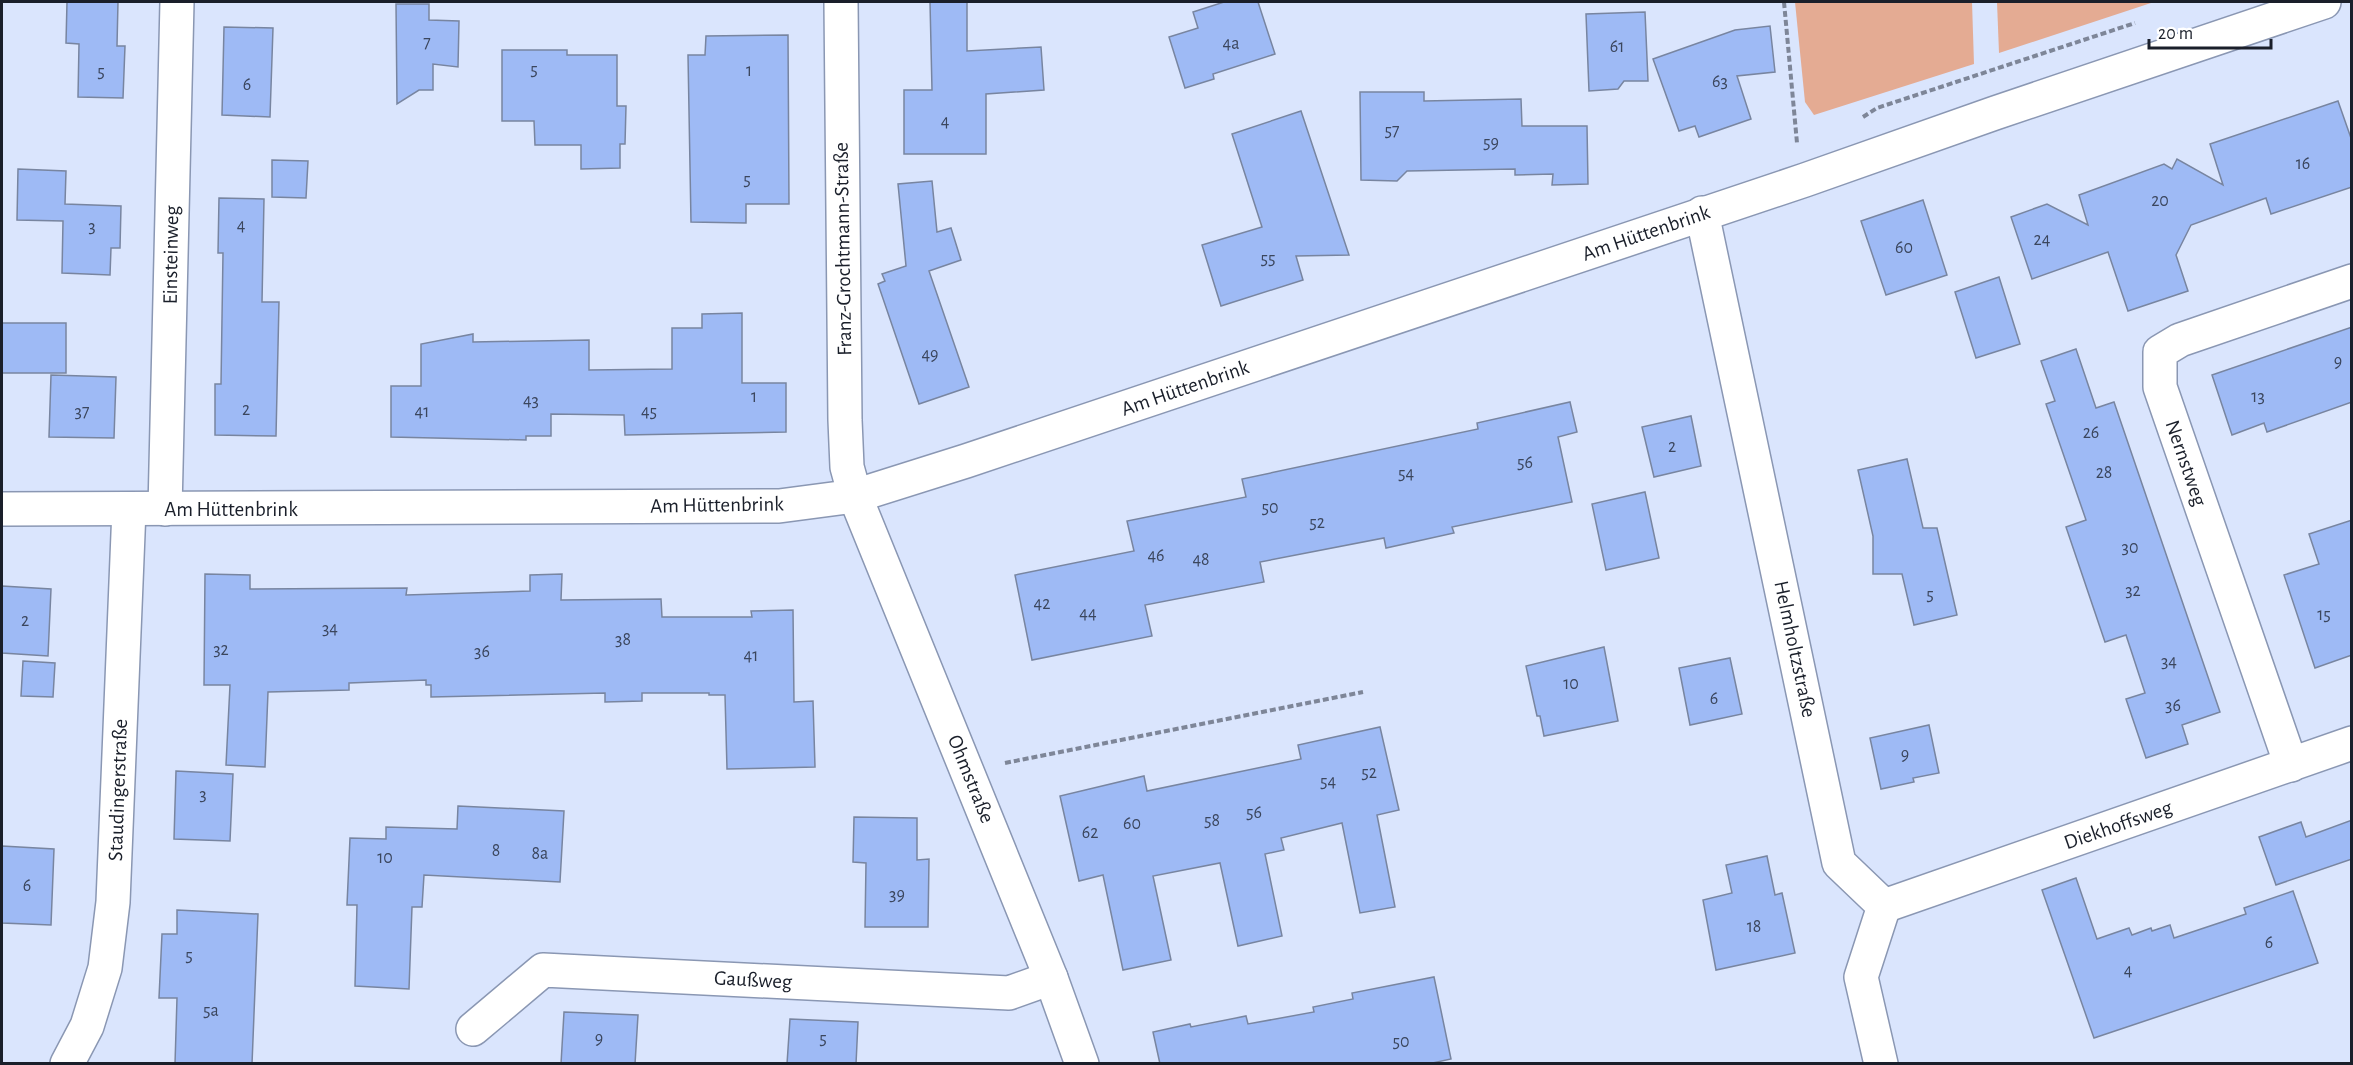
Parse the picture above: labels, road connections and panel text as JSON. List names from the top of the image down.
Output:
{
  "streets": {
    "street": [
      "Am Hüttenbrink",
      "Franz-Grochtmann-Straße",
      "Einsteinweg",
      "Nernstweg",
      "Helmholtzstraße",
      "Ohmstraße",
      "Staudingerstraße",
      "Diekhoffsweg",
      "Gaußweg"
    ]
  },
  "crossings": [
    ["Am Hüttenbrink", "Franz-Grochtmann-Straße"],
    ["Am Hüttenbrink", "Einsteinweg"],
    ["Am Hüttenbrink", "Helmholtzstraße"],
    ["Am Hüttenbrink", "Ohmstraße"],
    ["Am Hüttenbrink", "Staudingerstraße"],
    ["Franz-Grochtmann-Straße", "Ohmstraße"],
    ["Nernstweg", "Diekhoffsweg"],
    ["Helmholtzstraße", "Diekhoffsweg"],
    ["Ohmstraße", "Gaußweg"]
  ],
  "house_numbers": [
    "7",
    "4a",
    "61",
    "5",
    "1",
    "5",
    "63",
    "6",
    "4",
    "57",
    "59",
    "16",
    "5",
    "20",
    "4",
    "3",
    "24",
    "60",
    "55",
    "49",
    "9",
    "1",
    "13",
    "43",
    "2",
    "37",
    "41",
    "45",
    "26",
    "2",
    "56",
    "28",
    "54",
    "50",
    "52",
    "30",
    "46",
    "48",
    "32",
    "5",
    "42",
    "44",
    "15",
    "2",
    "34",
    "38",
    "32",
    "36",
    "41",
    "34",
    "10",
    "6",
    "36",
    "9",
    "52",
    "54",
    "3",
    "56",
    "58",
    "60",
    "62",
    "8",
    "8a",
    "10",
    "6",
    "39",
    "18",
    "6",
    "5",
    "4",
    "5a",
    "9",
    "5",
    "50"
  ],
  "scale_bar": "20 m"
}
